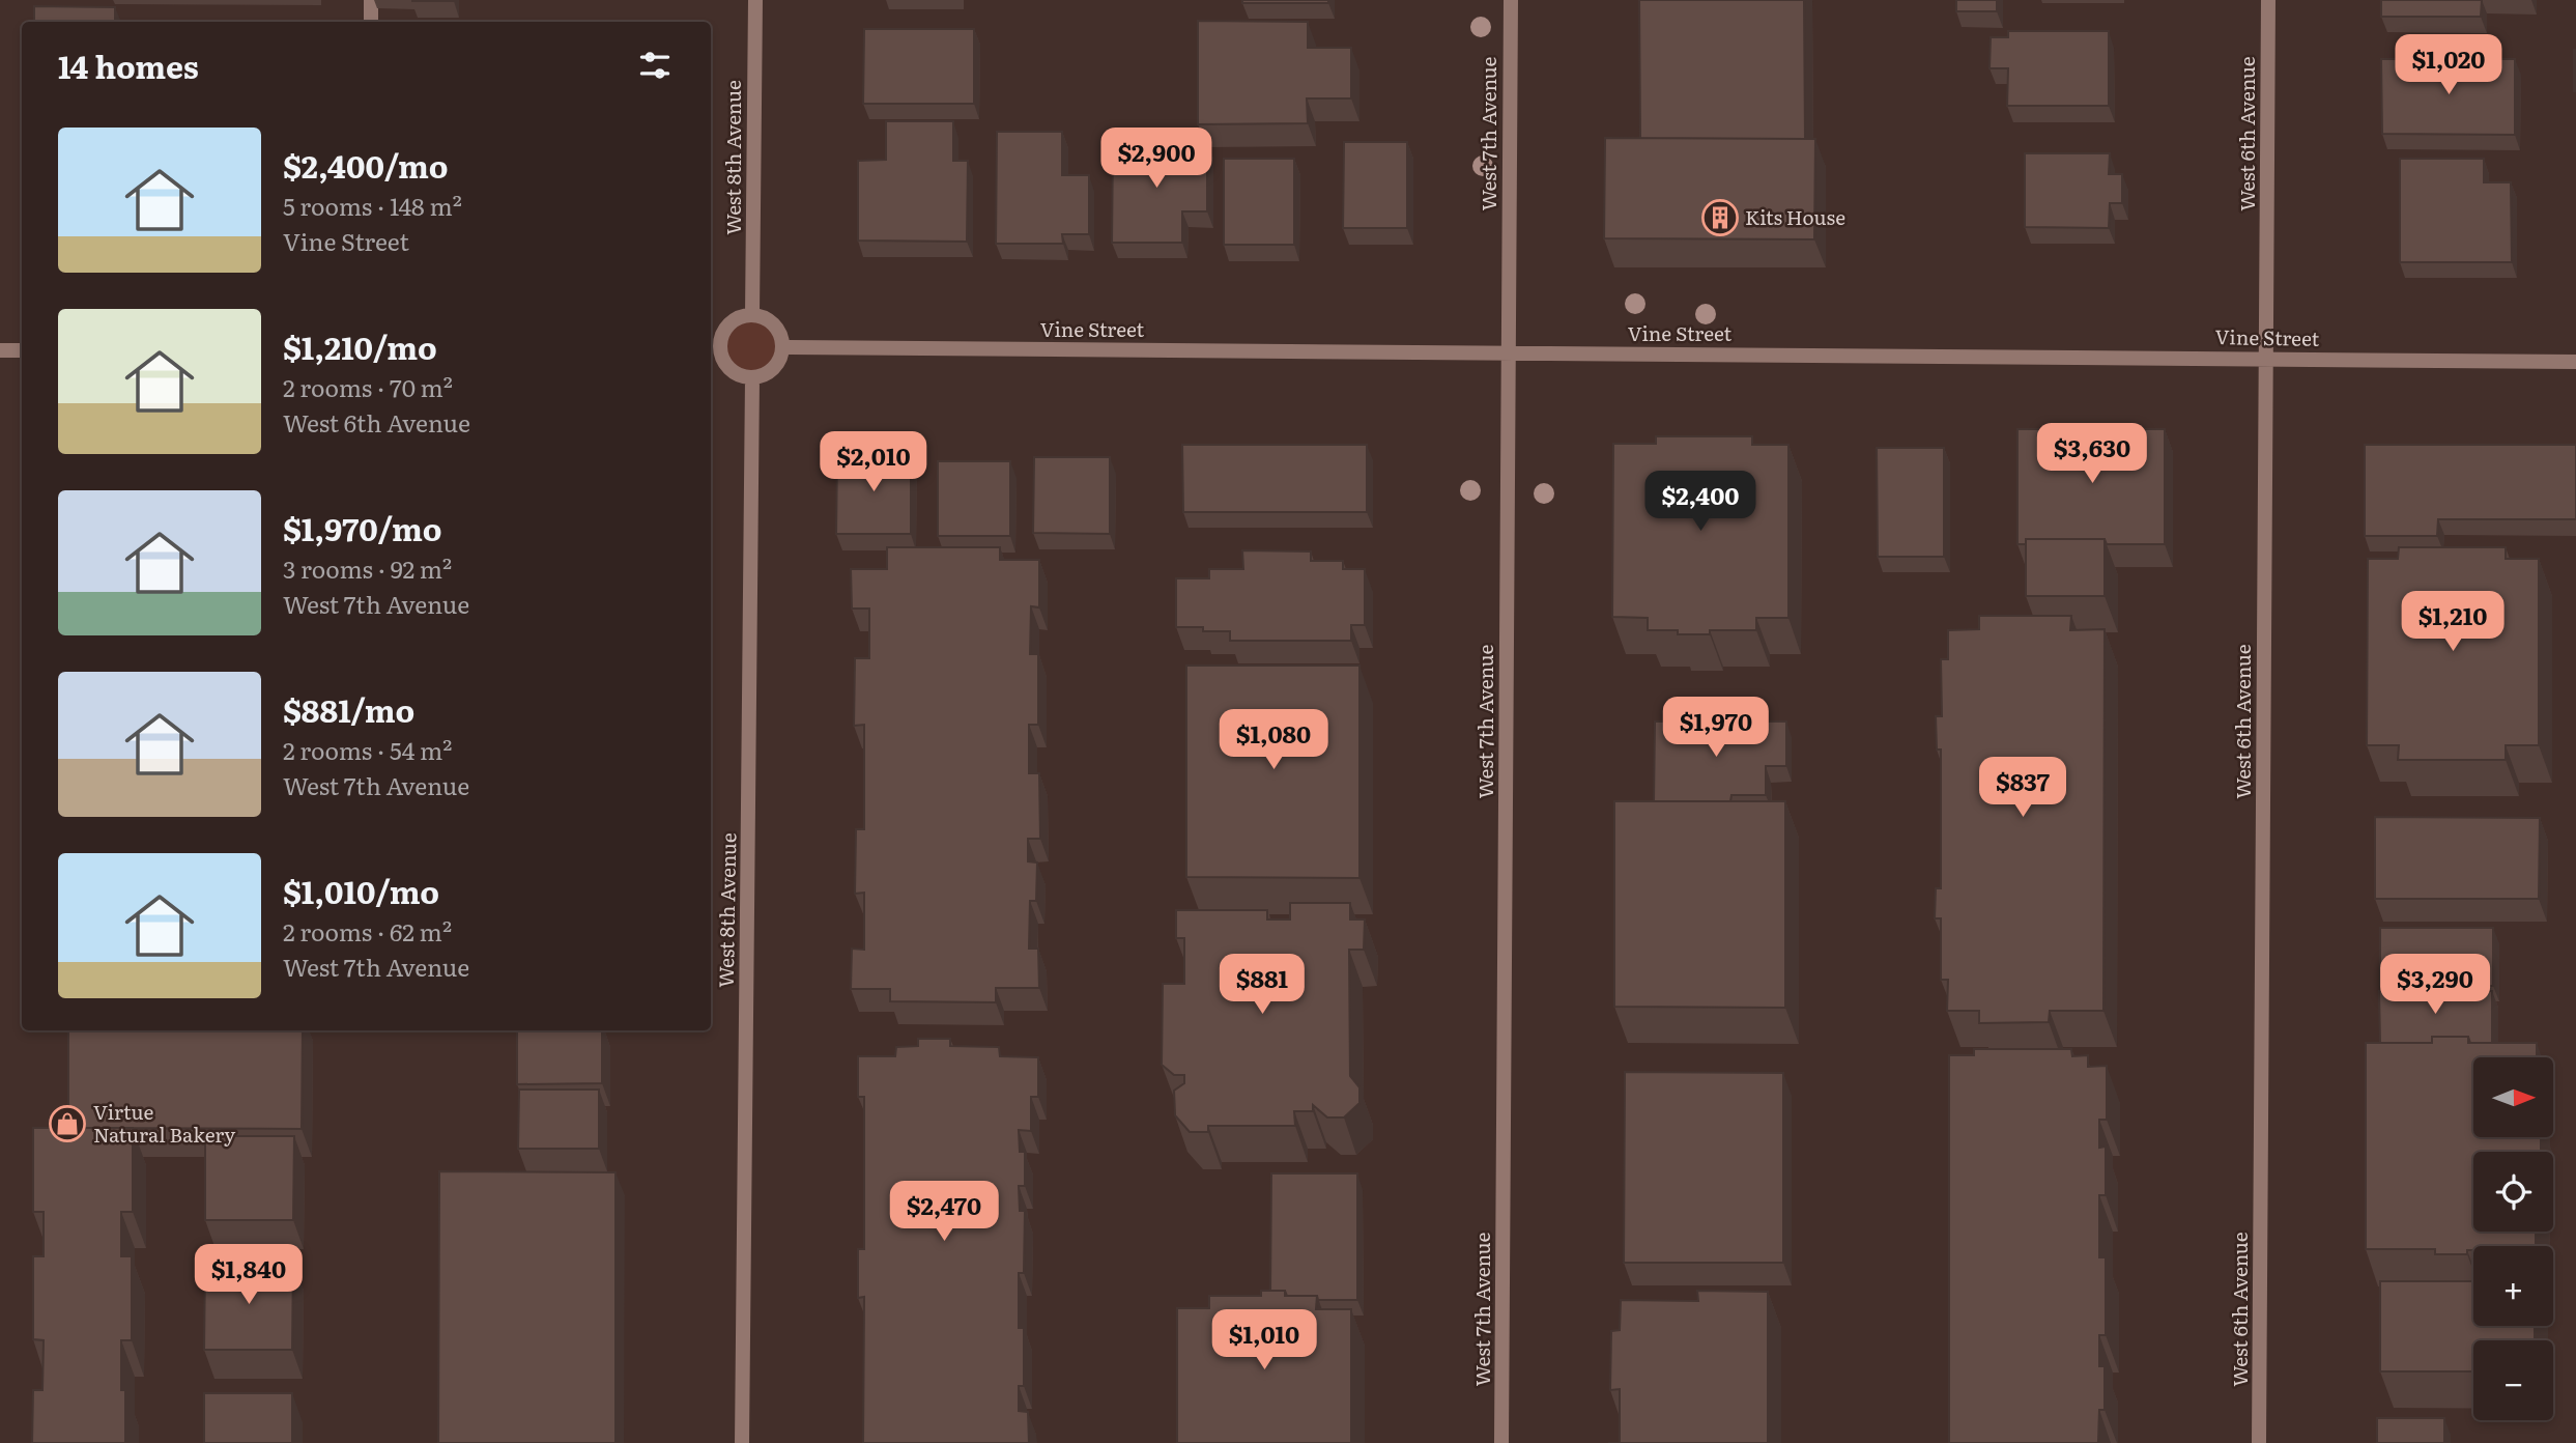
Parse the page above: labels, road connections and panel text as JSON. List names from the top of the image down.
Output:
{
  "streets": {
    "street": [
      "West 7th Avenue",
      "West 6th Avenue",
      "West 8th Avenue",
      "Vine Street"
    ]
  },
  "crossings": [
    ["West 7th Avenue", "Vine Street"],
    ["West 6th Avenue", "Vine Street"],
    ["West 8th Avenue", "Vine Street"]
  ],
  "places": {
    "building": ["Kits House"],
    "shop": ["Virtue Natural Bakery"]
  },
  "north": "right",
  "page": {
    "heading": "14 homes",
    "price": [
      "$1,020",
      "$2,900",
      "$3,630",
      "$2,010",
      "$2,400",
      "$1,210",
      "$1,970",
      "$1,080",
      "$837",
      "$881",
      "$3,290",
      "$2,470",
      "$1,840",
      "$1,010"
    ],
    "list": [
      {
        "name": "$2,400/mo",
        "note": "5 rooms · 148 m² · Vine Street"
      },
      {
        "name": "$1,210/mo",
        "note": "2 rooms · 70 m² · West 6th Avenue"
      },
      {
        "name": "$1,970/mo",
        "note": "3 rooms · 92 m² · West 7th Avenue"
      },
      {
        "name": "$881/mo",
        "note": "2 rooms · 54 m² · West 7th Avenue"
      },
      {
        "name": "$1,010/mo",
        "note": "2 rooms · 62 m² · West 7th Avenue"
      }
    ],
    "map_buttons": ["+", "−"]
  }
}
